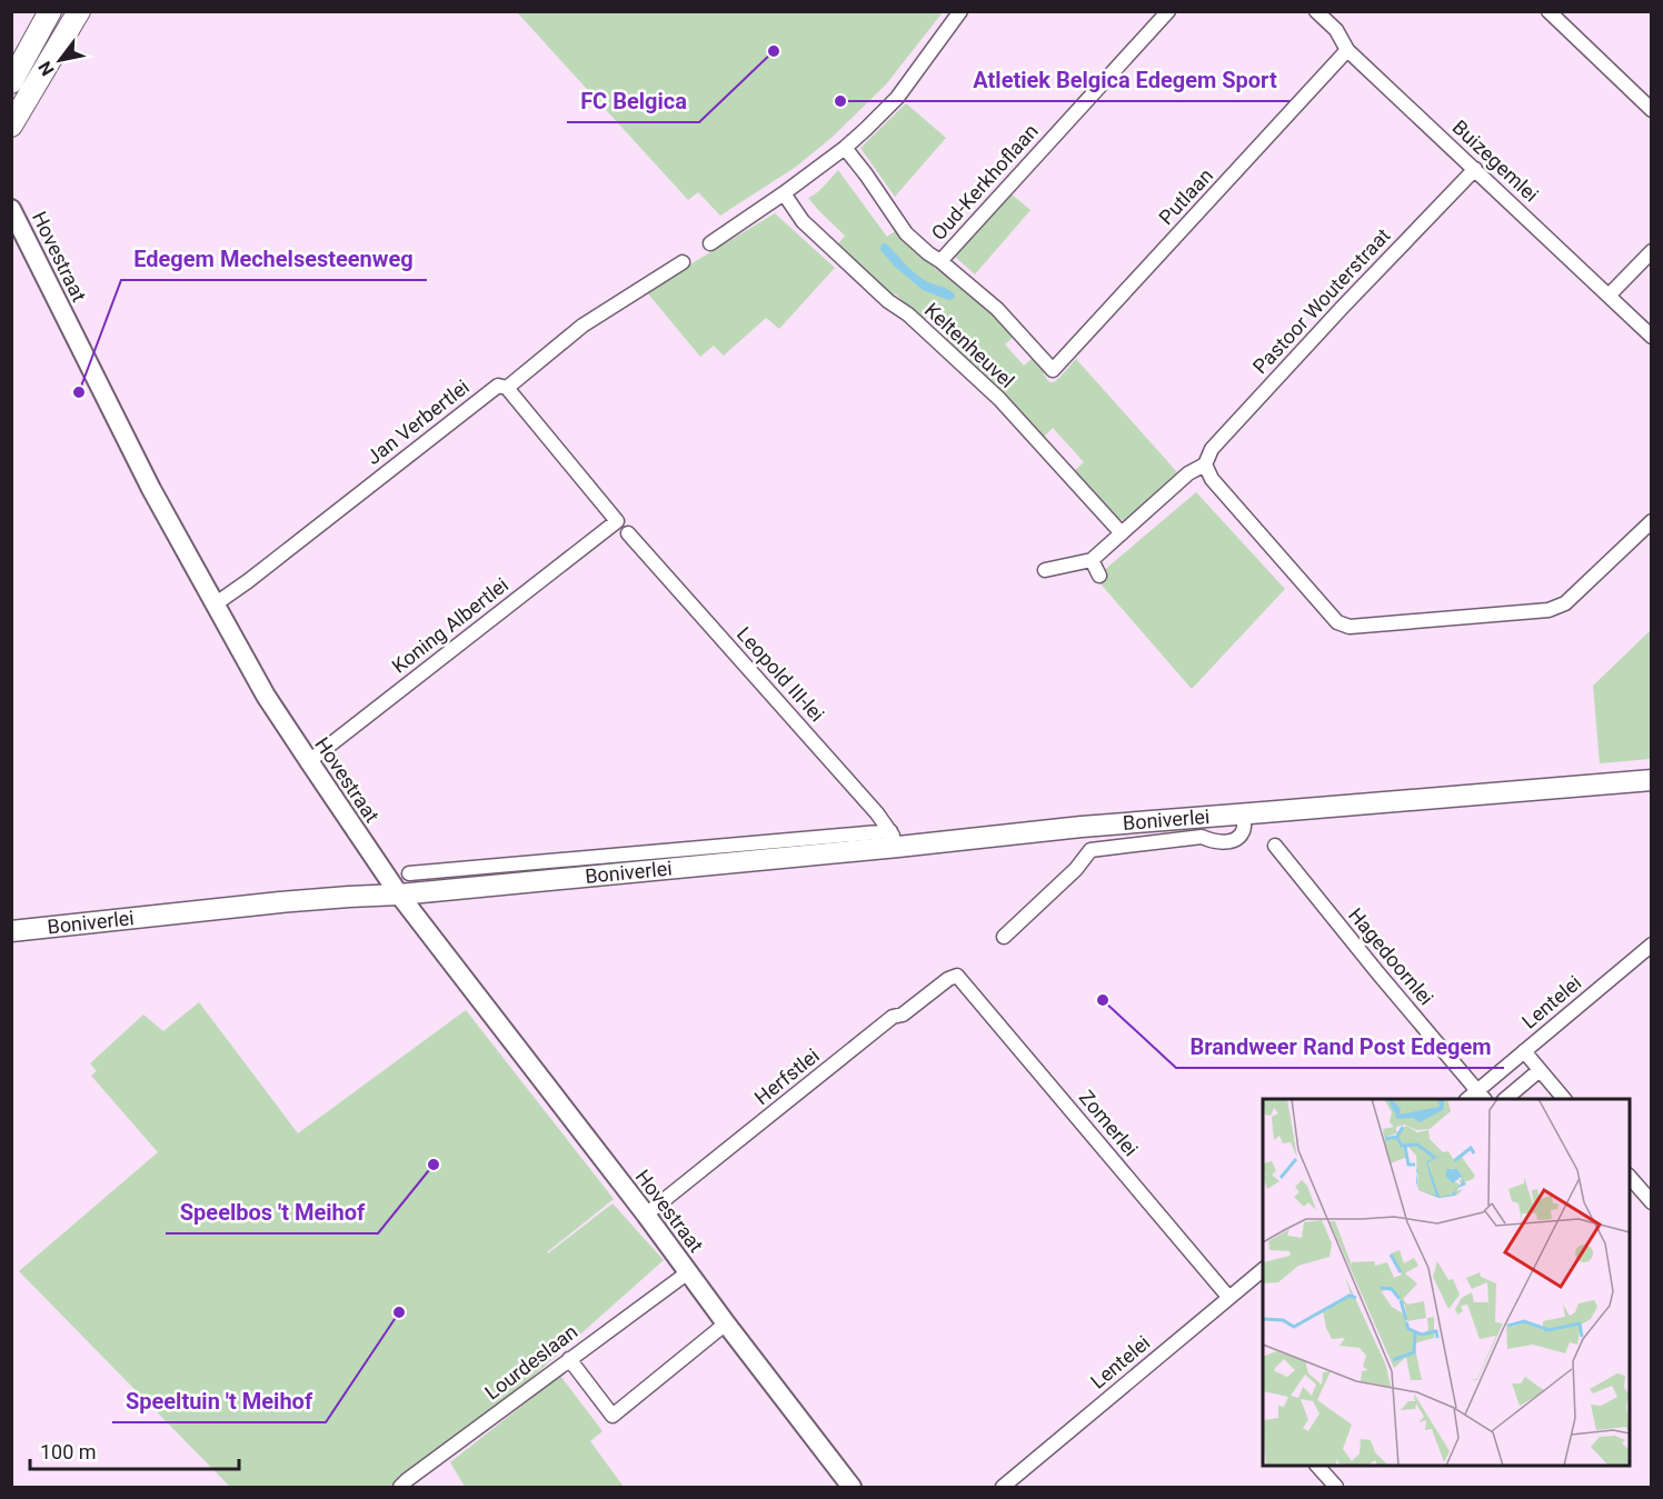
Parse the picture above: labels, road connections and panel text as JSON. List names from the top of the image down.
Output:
{
  "streets": {
    "main road": ["Boniverlei"],
    "street": [
      "Buizegemlei",
      "Oud-Kerkhoflaan",
      "Putlaan",
      "Hovestraat",
      "Pastoor Wouterstraat",
      "Keltenheuvel",
      "Jan Verbertlei",
      "Koning Albertlei",
      "Leopold III-lei",
      "Hagedoornlei",
      "Lentelei",
      "Herfstlei",
      "Zomerlei",
      "Lourdeslaan"
    ]
  },
  "crossings": [
    ["Buizegemlei", "Putlaan"],
    ["Buizegemlei", "Pastoor Wouterstraat"],
    ["Oud-Kerkhoflaan", "Keltenheuvel"],
    ["Putlaan", "Keltenheuvel"],
    ["Hovestraat", "Jan Verbertlei"],
    ["Hovestraat", "Koning Albertlei"],
    ["Hovestraat", "Boniverlei"],
    ["Hovestraat", "Herfstlei"],
    ["Hovestraat", "Lourdeslaan"],
    ["Jan Verbertlei", "Koning Albertlei"],
    ["Leopold III-lei", "Boniverlei"],
    ["Hagedoornlei", "Lentelei"],
    ["Lentelei", "Zomerlei"],
    ["Herfstlei", "Zomerlei"]
  ],
  "places": [
    "FC Belgica",
    "Atletiek Belgica Edegem Sport",
    "Edegem Mechelsesteenweg",
    "Brandweer Rand Post Edegem",
    "Speelbos 't Meihof",
    "Speeltuin 't Meihof"
  ],
  "scale_bar": "100 m",
  "north": "bottom left"
}
